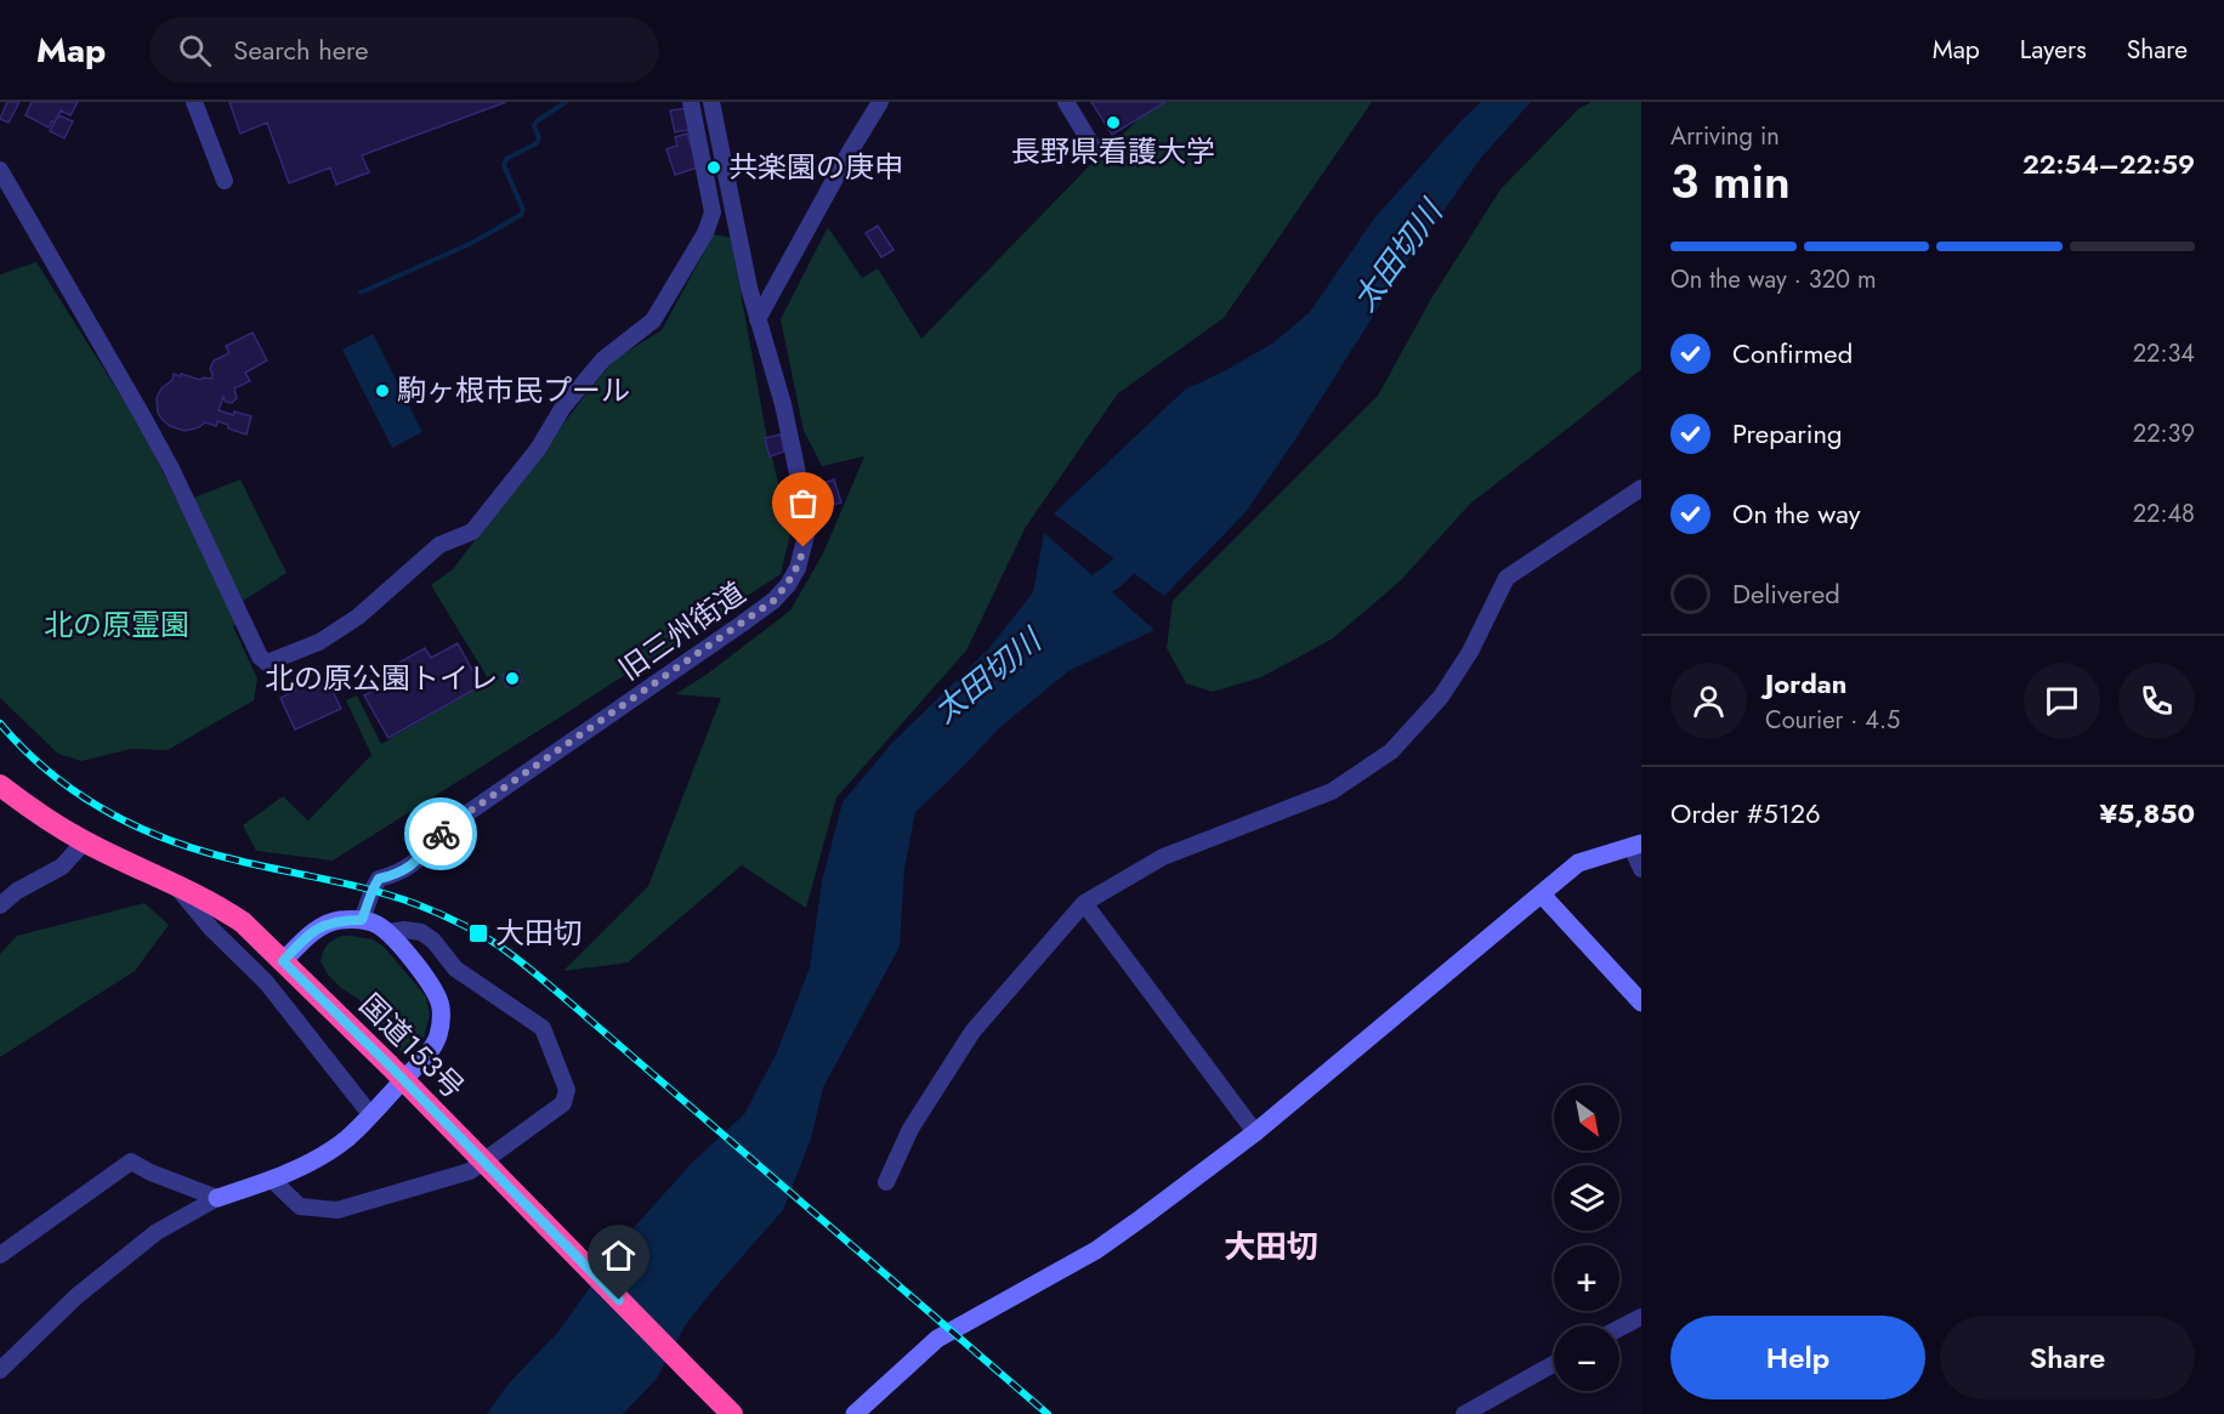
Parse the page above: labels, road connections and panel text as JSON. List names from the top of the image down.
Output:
{
  "streets": {
    "highway": ["国道153号"],
    "street": ["旧三州街道"]
  },
  "districts": ["大田切"],
  "water": ["太田切川"],
  "parks": ["北の原霊園"],
  "places": {
    "other": [
      "長野県看護大学",
      "共楽園の庚申",
      "駒ヶ根市民プール",
      "北の原公園トイレ"
    ],
    "transit": ["大田切"]
  },
  "north": "bottom right",
  "page": {
    "header": "Map",
    "search": "Search here",
    "nav": ["Map", "Layers", "Share"],
    "heading": ["3 min", "Arriving in", "22:54–22:59"],
    "panel": [
      "Jordan",
      "Courier · 4.5",
      "Order #5126",
      "¥5,850"
    ],
    "bar": "On the way · 320 m",
    "list": [
      ["Confirmed", "22:34"],
      ["Preparing", "22:39"],
      ["On the way", "22:48"],
      "Delivered"
    ],
    "map_buttons": ["+", "−"],
    "buttons": ["Help", "Share"]
  }
}
